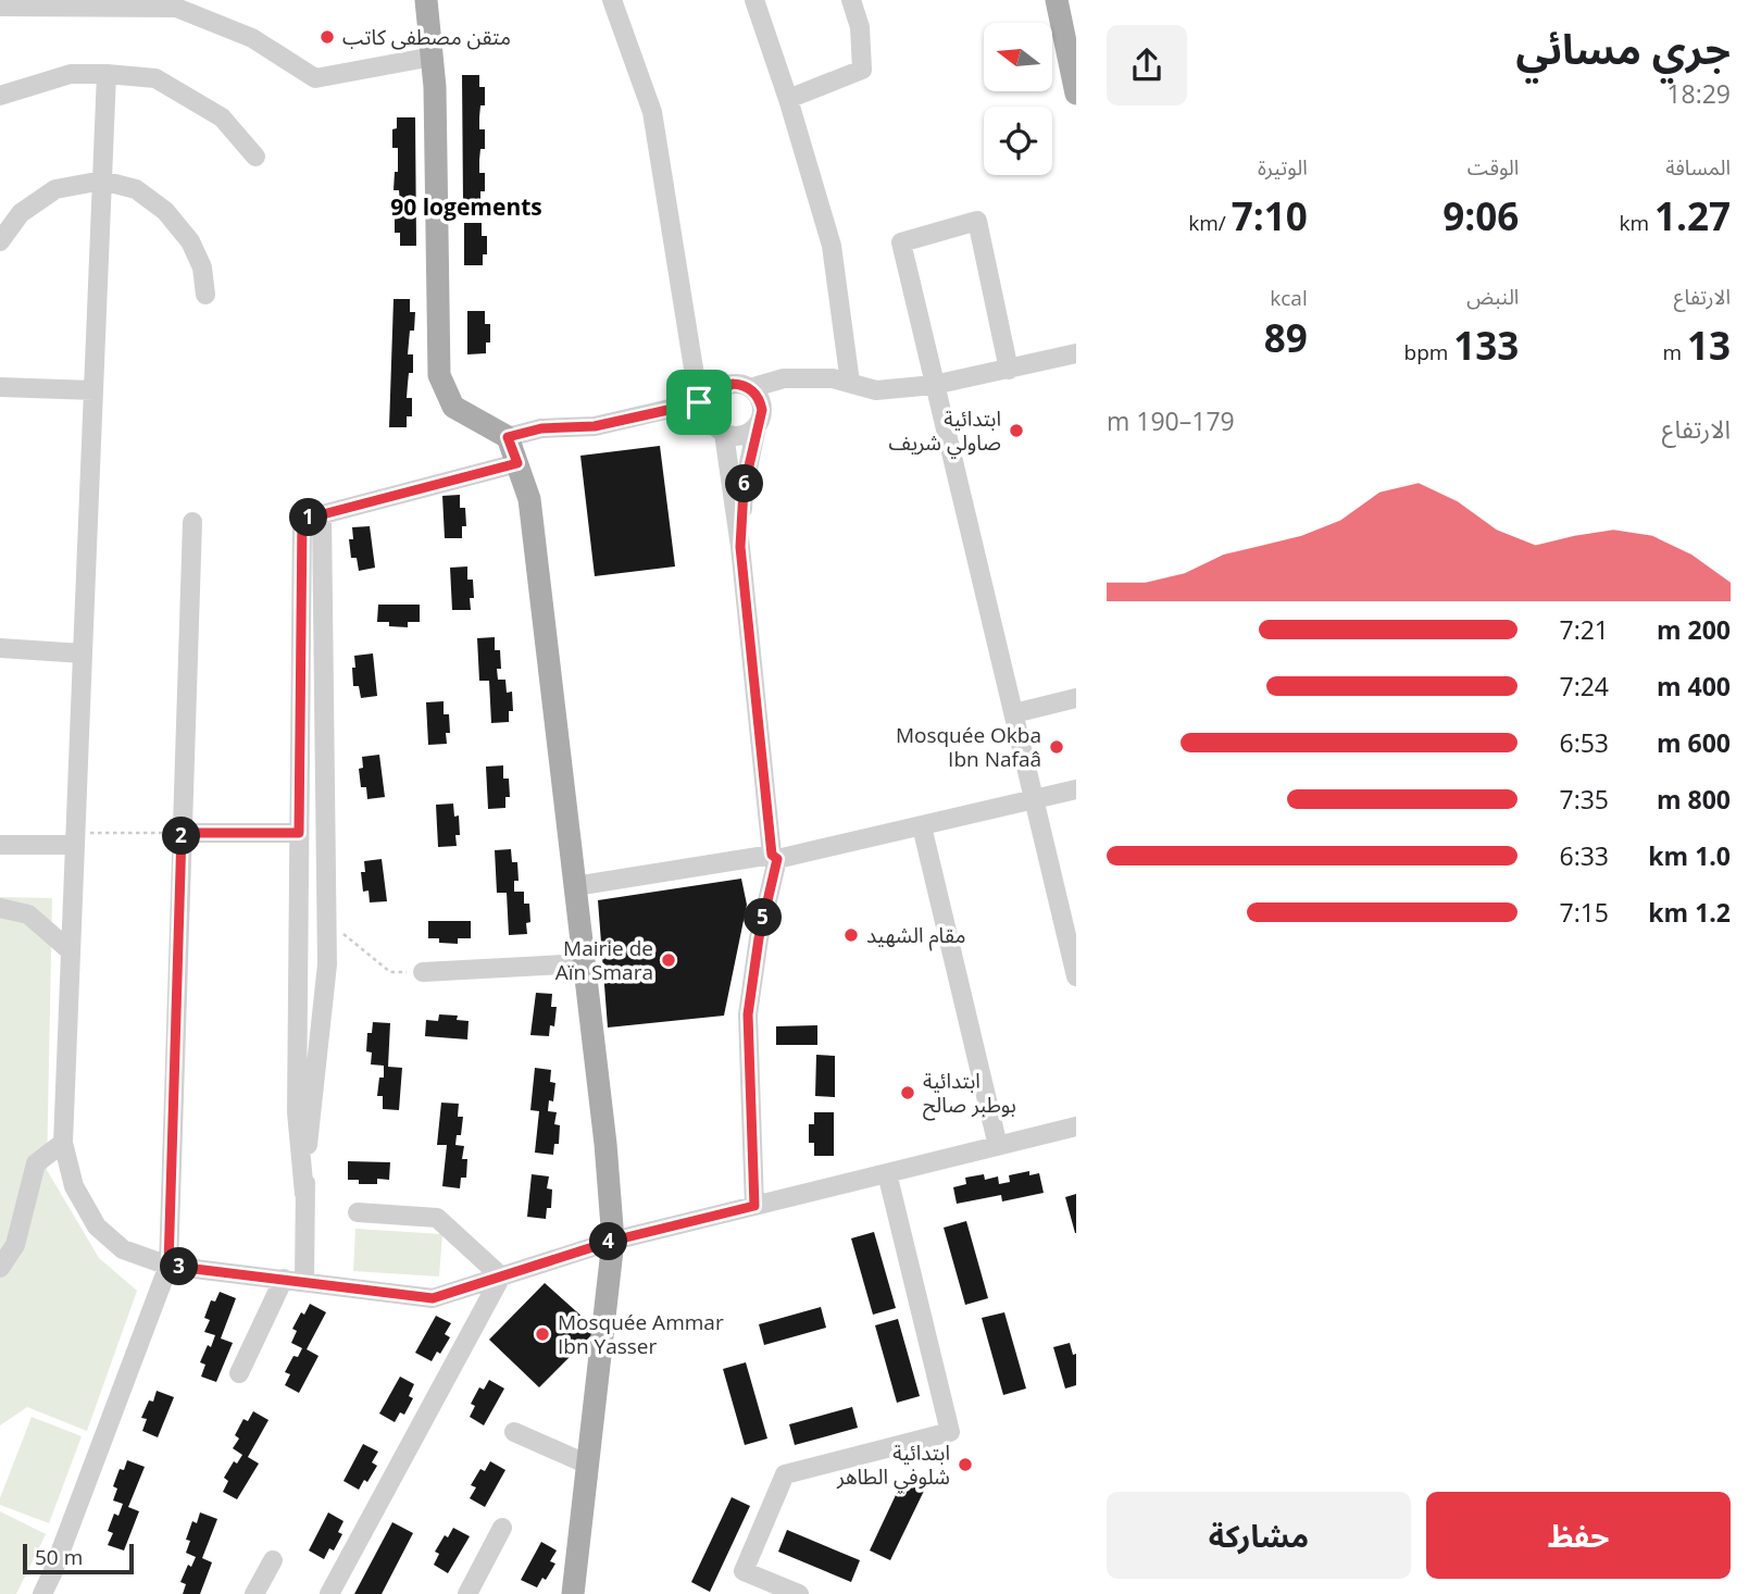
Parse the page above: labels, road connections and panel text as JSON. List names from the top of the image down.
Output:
{
  "districts": ["90 logements"],
  "places": [
    "متقن مصطفى كاتب",
    "ابتدائية صاولي شريف",
    "Mosquée Okba Ibn Nafaâ",
    "مقام الشهيد",
    "Mairie de Aïn Smara",
    "ابتدائية بوطبر صالح",
    "Mosquée Ammar Ibn Yasser",
    "ابتدائية شلوفي الطاهر"
  ],
  "scale_bar": "50 m",
  "north": "left",
  "page": {
    "heading": ["جري مسائي", "18:29"],
    "stats": [
      ["المسافة", "1.27 km"],
      ["الوقت", "9:06"],
      ["الوتيرة", "7:10 /km"],
      ["الارتفاع", "13 m"],
      ["النبض", "133 bpm"],
      ["kcal", "89"]
    ],
    "chart": ["الارتفاع", "179–190 m"],
    "pins": [
      "6",
      "1",
      "2",
      "5",
      "4",
      "3"
    ],
    "list": [
      {
        "name": "200 m",
        "note": "7:21"
      },
      {
        "name": "400 m",
        "note": "7:24"
      },
      {
        "name": "600 m",
        "note": "6:53"
      },
      {
        "name": "800 m",
        "note": "7:35"
      },
      {
        "name": "1.0 km",
        "note": "6:33"
      },
      {
        "name": "1.2 km",
        "note": "7:15"
      }
    ],
    "buttons": ["حفظ", "مشاركة"],
    "scale": "50 m"
  }
}
